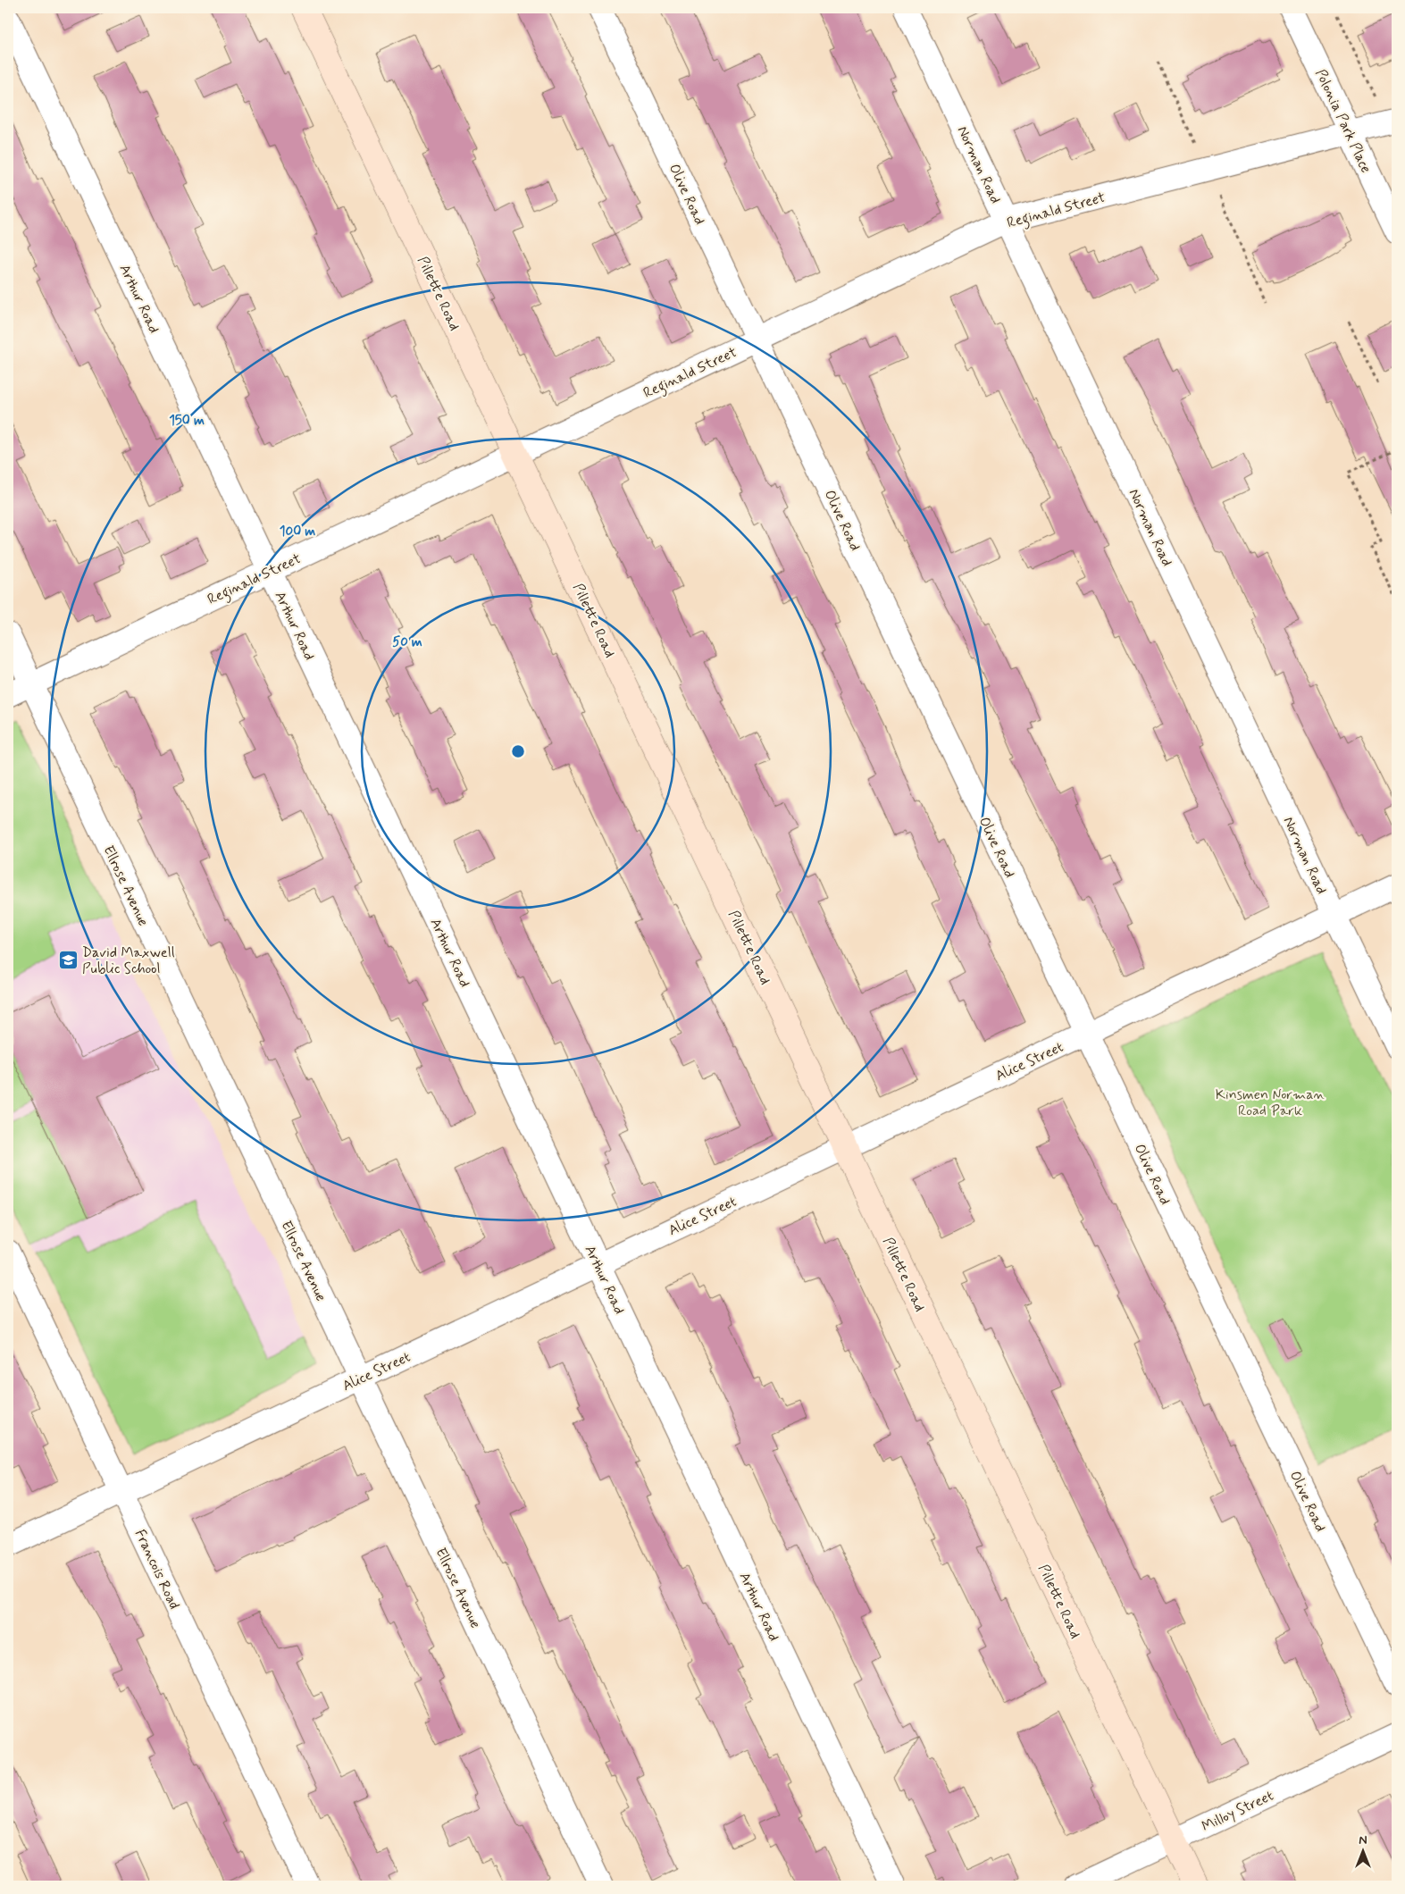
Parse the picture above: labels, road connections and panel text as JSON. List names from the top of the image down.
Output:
{
  "streets": {
    "street": [
      "Polonia Park Place",
      "Norman Road",
      "Olive Road",
      "Reginald Street",
      "Pillette Road",
      "Arthur Road",
      "Ellrose Avenue",
      "Alice Street",
      "Francois Road",
      "Milloy Street"
    ]
  },
  "crossings": [
    ["Polonia Park Place", "Reginald Street"],
    ["Norman Road", "Reginald Street"],
    ["Norman Road", "Alice Street"],
    ["Olive Road", "Reginald Street"],
    ["Olive Road", "Alice Street"],
    ["Reginald Street", "Pillette Road"],
    ["Reginald Street", "Arthur Road"],
    ["Reginald Street", "Ellrose Avenue"],
    ["Pillette Road", "Alice Street"],
    ["Pillette Road", "Milloy Street"],
    ["Arthur Road", "Alice Street"],
    ["Ellrose Avenue", "Alice Street"],
    ["Alice Street", "Francois Road"]
  ],
  "parks": ["Kinsmen Norman Road Park"],
  "places": {
    "school or university": ["David Maxwell Public School"]
  },
  "north": "top",
  "rings": ["150 m", "100 m", "50 m"]
}
